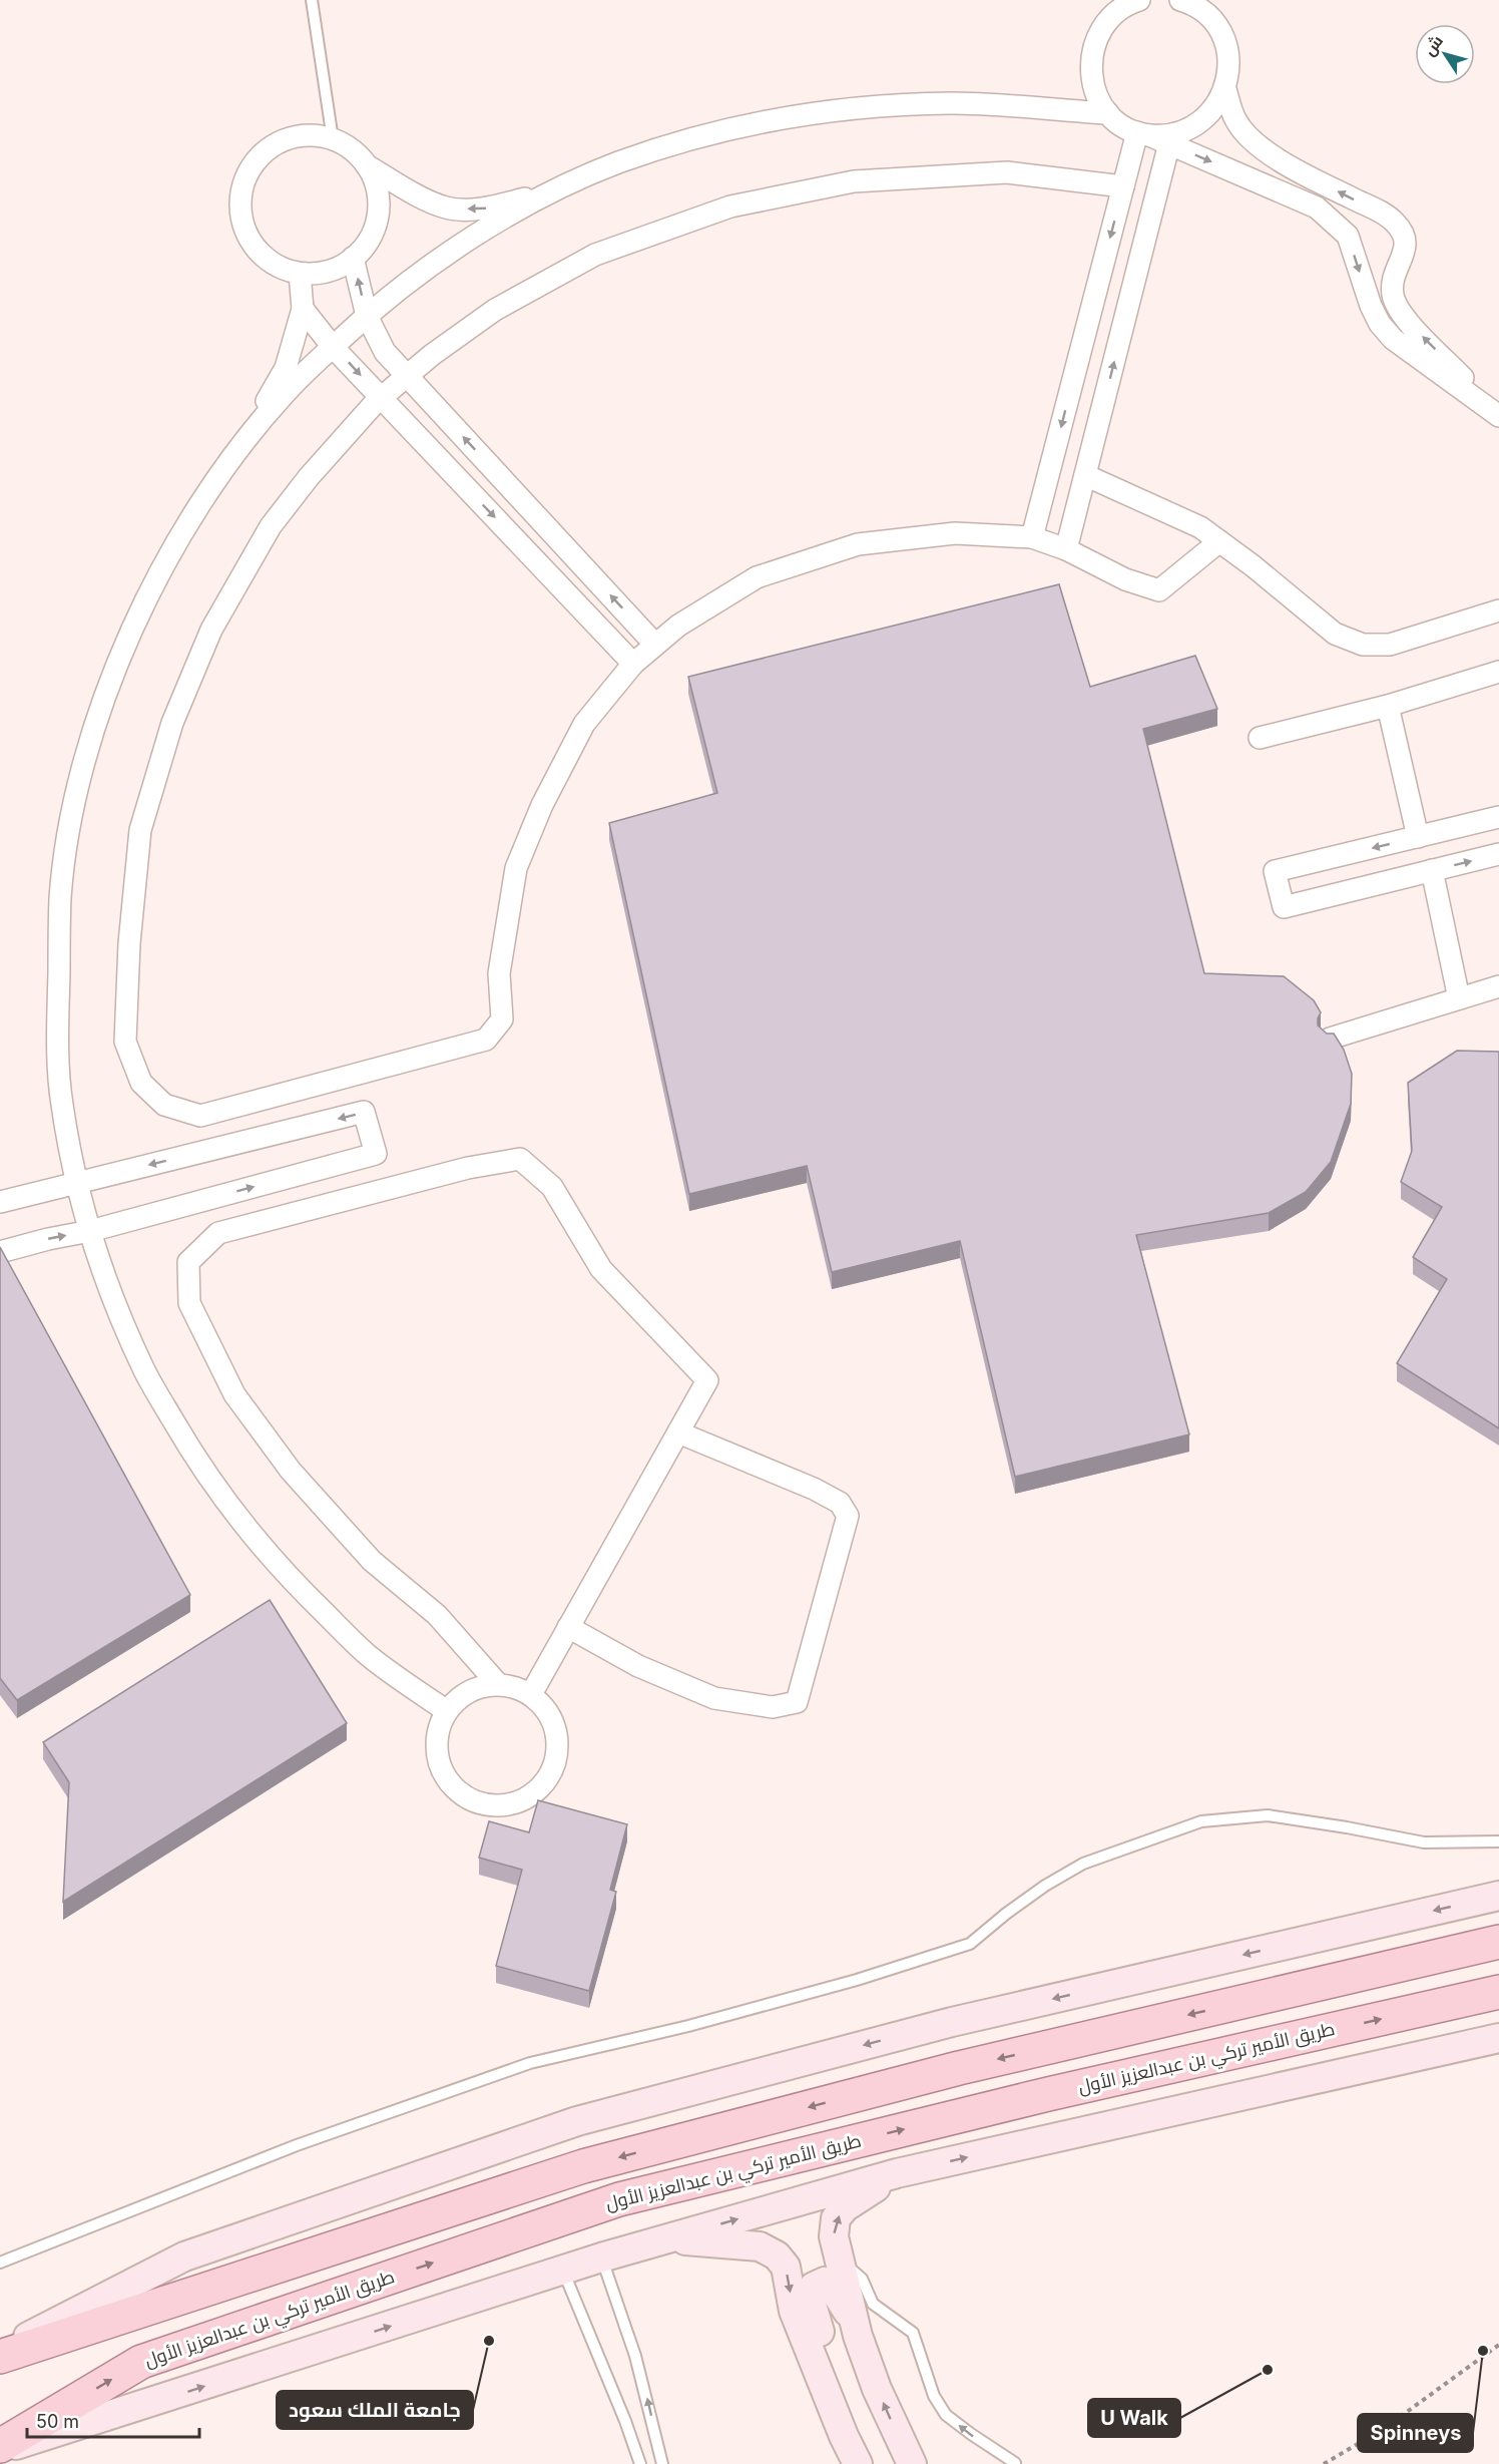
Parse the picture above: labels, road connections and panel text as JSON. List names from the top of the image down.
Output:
{
  "streets": {
    "main road": ["طريق الأمير تركي بن عبدالعزيز الأول"]
  },
  "places": ["جامعة الملك سعود", "Spinneys", "U Walk"],
  "scale_bar": "50 m",
  "north": "top left"
}
